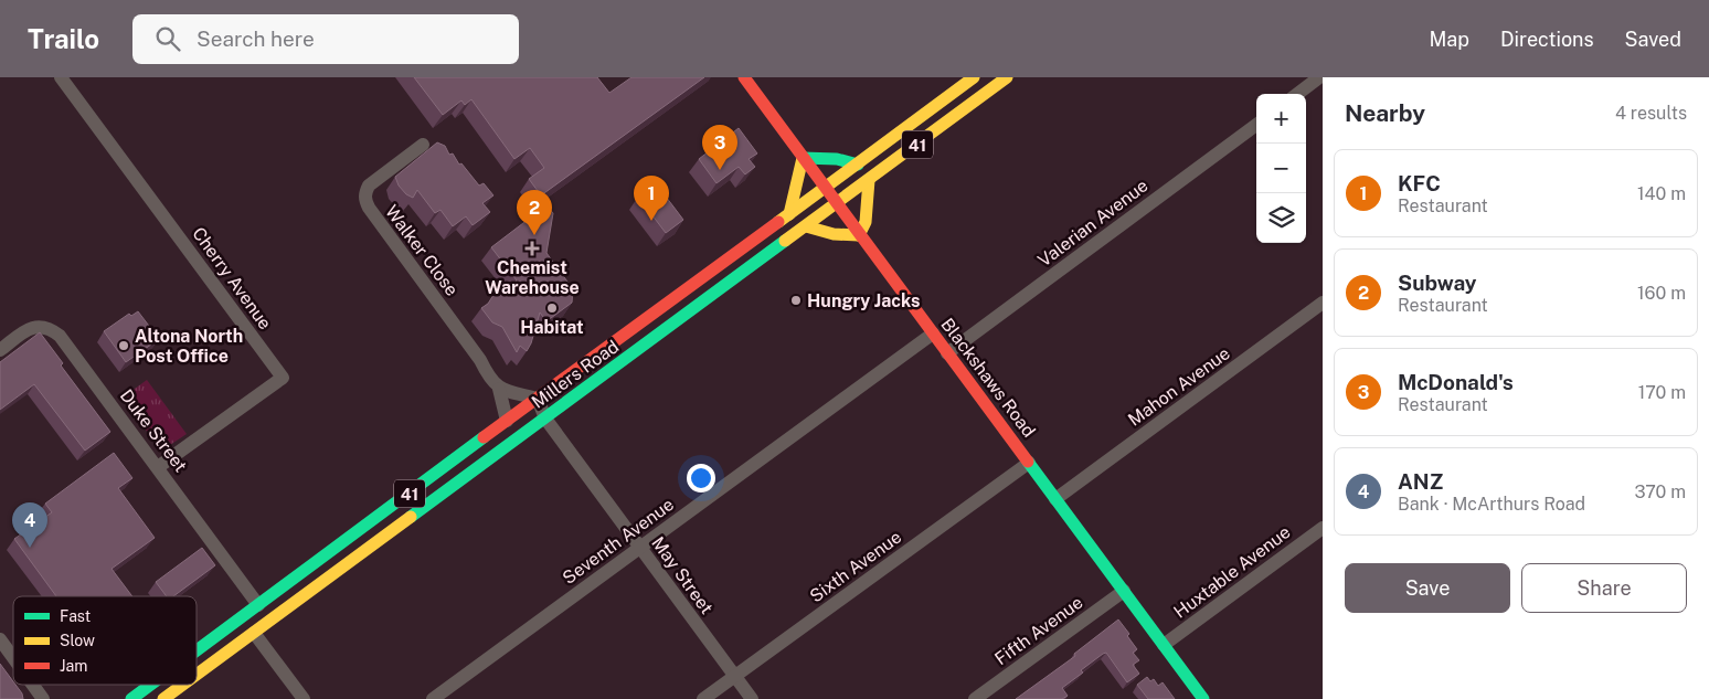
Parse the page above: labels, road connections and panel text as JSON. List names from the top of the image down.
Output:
{
  "streets": {
    "main road": ["41", "Millers Road", "Blackshaws Road"],
    "street": [
      "Valerian Avenue",
      "Walker Close",
      "Cherry Avenue",
      "Mahon Avenue",
      "Duke Street",
      "Seventh Avenue",
      "Sixth Avenue",
      "Huxtable Avenue",
      "May Street",
      "Fifth Avenue"
    ]
  },
  "crossings": [
    ["Valerian Avenue", "Blackshaws Road"],
    ["Walker Close", "Millers Road"],
    ["Cherry Avenue", "Duke Street"],
    ["Millers Road", "Blackshaws Road"],
    ["Millers Road", "Duke Street"],
    ["Millers Road", "May Street"],
    ["Blackshaws Road", "Mahon Avenue"],
    ["Blackshaws Road", "Seventh Avenue"],
    ["Blackshaws Road", "Sixth Avenue"],
    ["Blackshaws Road", "Huxtable Avenue"],
    ["Blackshaws Road", "Fifth Avenue"],
    ["Seventh Avenue", "May Street"],
    ["Sixth Avenue", "May Street"]
  ],
  "places": {
    "health": ["Chemist Warehouse"],
    "other": ["Hungry Jacks", "Habitat", "Altona North Post Office"]
  },
  "legend": ["Fast", "Slow", "Jam"],
  "page": {
    "header": "Trailo",
    "search": "Search here",
    "nav": ["Map", "Directions", "Saved"],
    "heading": ["Nearby", "4 results"],
    "map_buttons": ["+", "−"],
    "pins": [
      "3",
      "1",
      "2",
      "4"
    ],
    "list": [
      {
        "mark": "1",
        "name": "KFC",
        "note": "Restaurant",
        "value": "140 m"
      },
      {
        "mark": "2",
        "name": "Subway",
        "note": "Restaurant",
        "value": "160 m"
      },
      {
        "mark": "3",
        "name": "McDonald's",
        "note": "Restaurant",
        "value": "170 m"
      },
      {
        "mark": "4",
        "name": "ANZ",
        "note": "Bank · McArthurs Road",
        "value": "370 m"
      }
    ],
    "buttons": ["Save", "Share"]
  }
}
